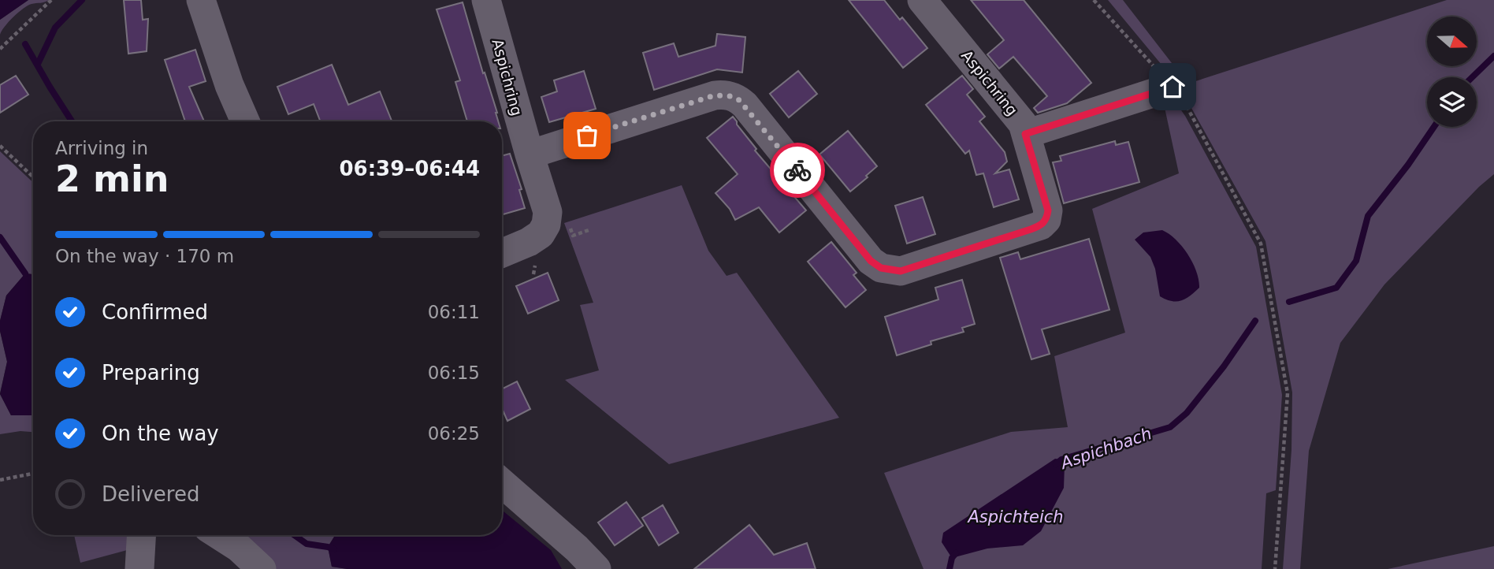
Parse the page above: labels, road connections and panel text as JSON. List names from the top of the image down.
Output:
{
  "streets": {
    "street": ["Aspichring"]
  },
  "water": ["Aspichbach", "Aspichteich"],
  "north": "right",
  "page": {
    "heading": ["2 min", "Arriving in", "06:39–06:44"],
    "bar": "On the way · 170 m",
    "list": [
      ["Confirmed", "06:11"],
      ["Preparing", "06:15"],
      ["On the way", "06:25"],
      "Delivered"
    ]
  }
}
